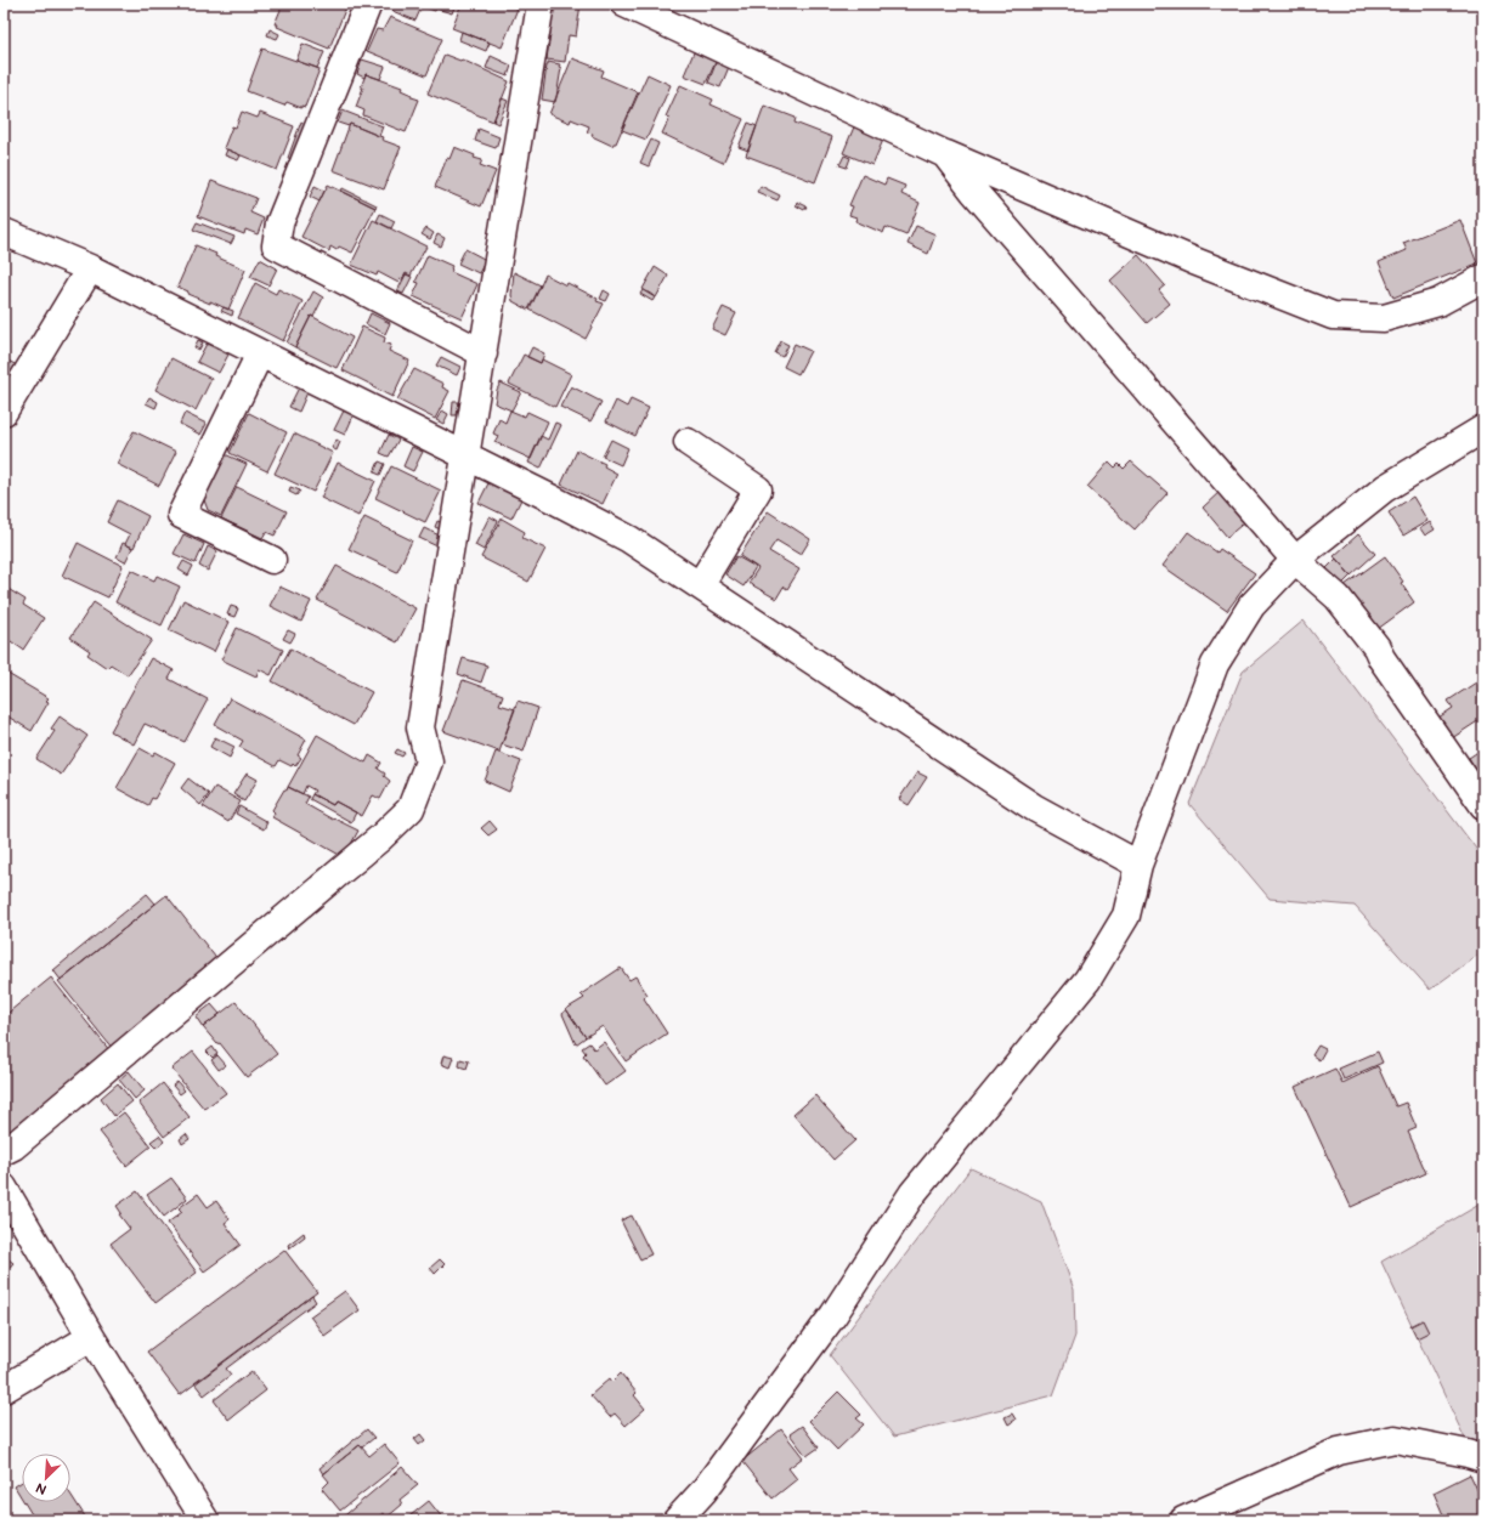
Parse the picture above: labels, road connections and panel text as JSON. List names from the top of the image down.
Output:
{
  "north": "bottom left"
}
